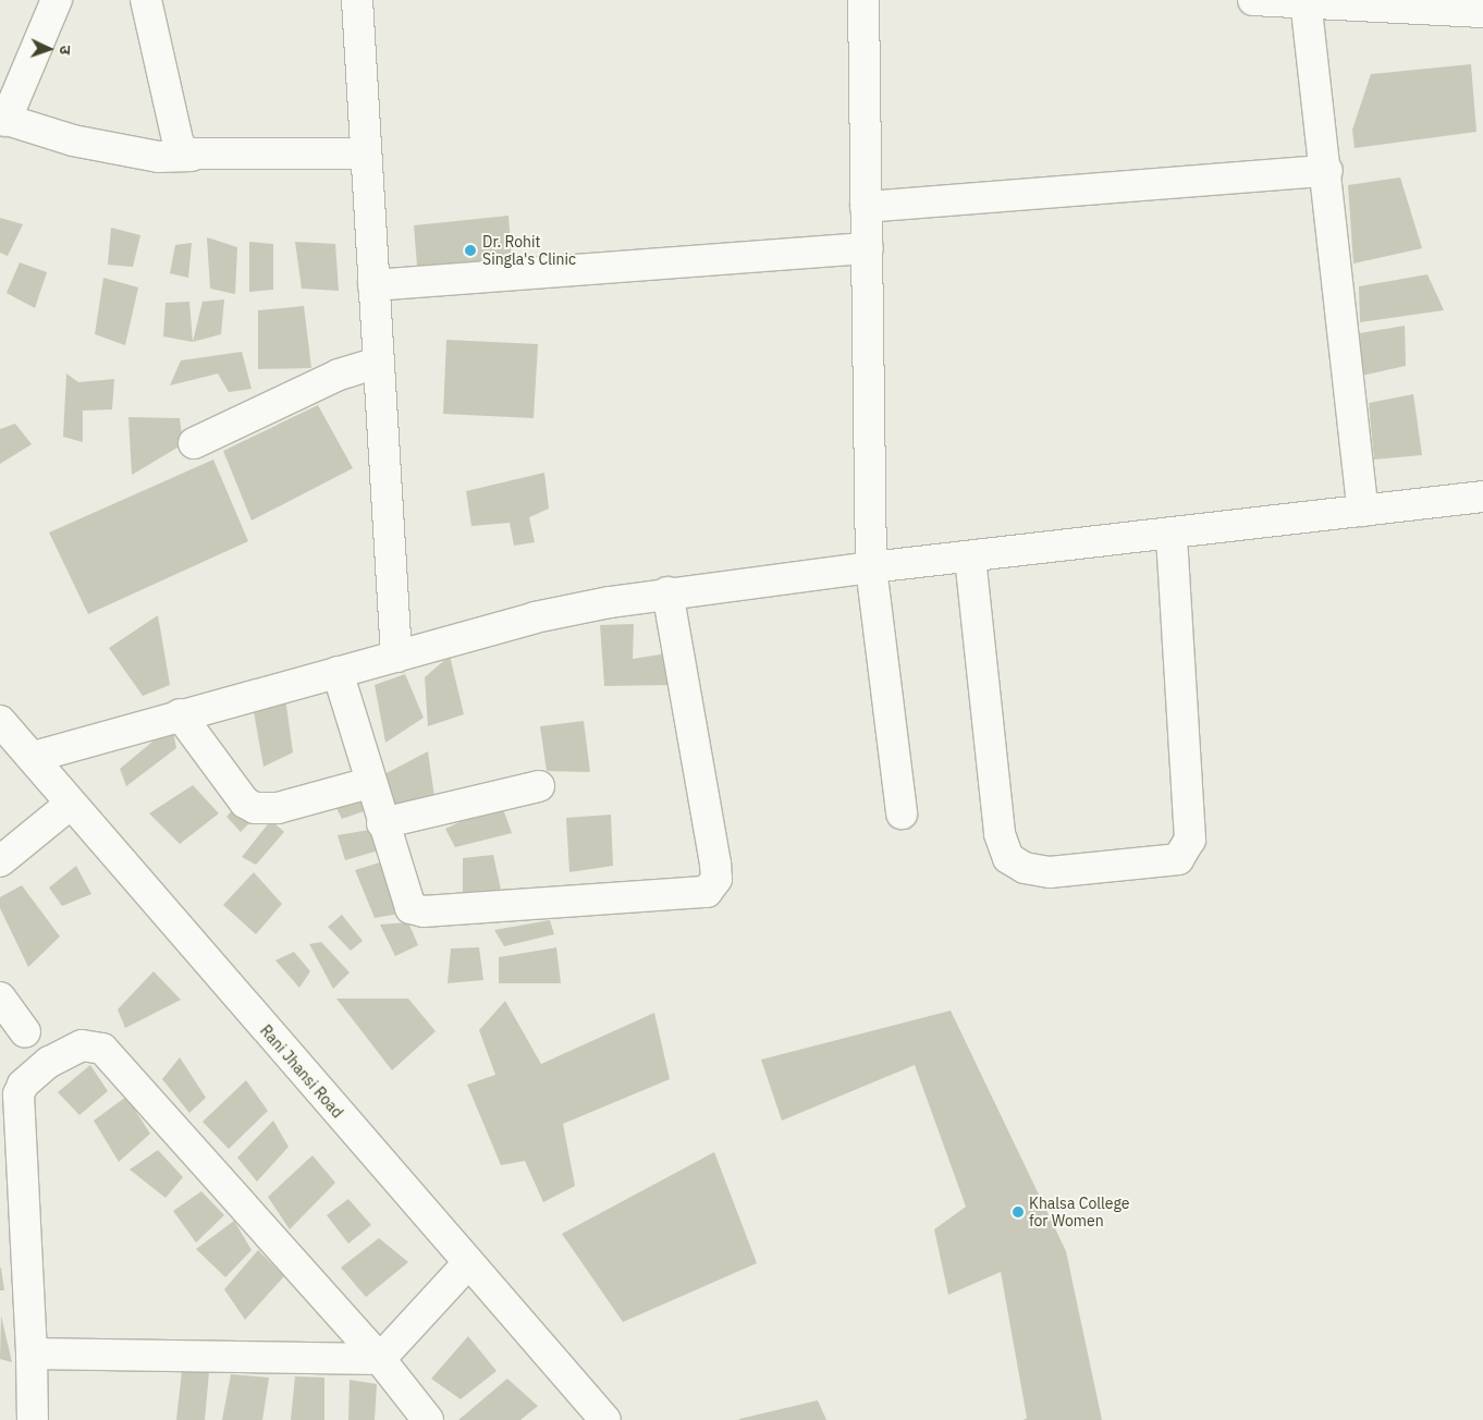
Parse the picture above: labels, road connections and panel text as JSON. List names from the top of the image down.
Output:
{
  "streets": {
    "street": ["Rani Jhansi Road"]
  },
  "places": ["Dr. Rohit Singla's Clinic", "Khalsa College for Women"],
  "north": "right"
}
